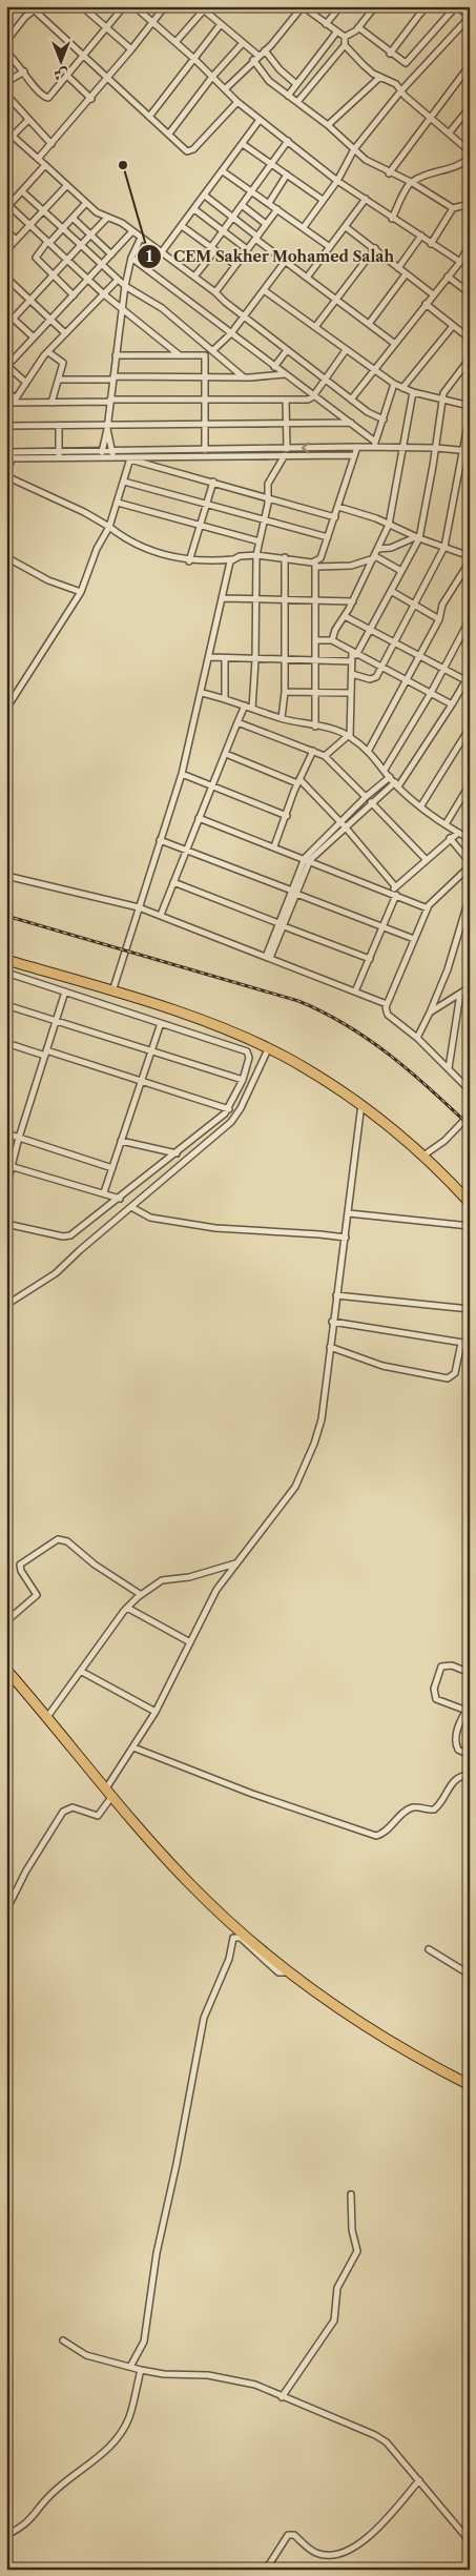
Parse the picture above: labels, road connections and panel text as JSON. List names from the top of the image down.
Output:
{
  "places": ["CEM Sakher Mohamed Salah"],
  "north": "bottom"
}
